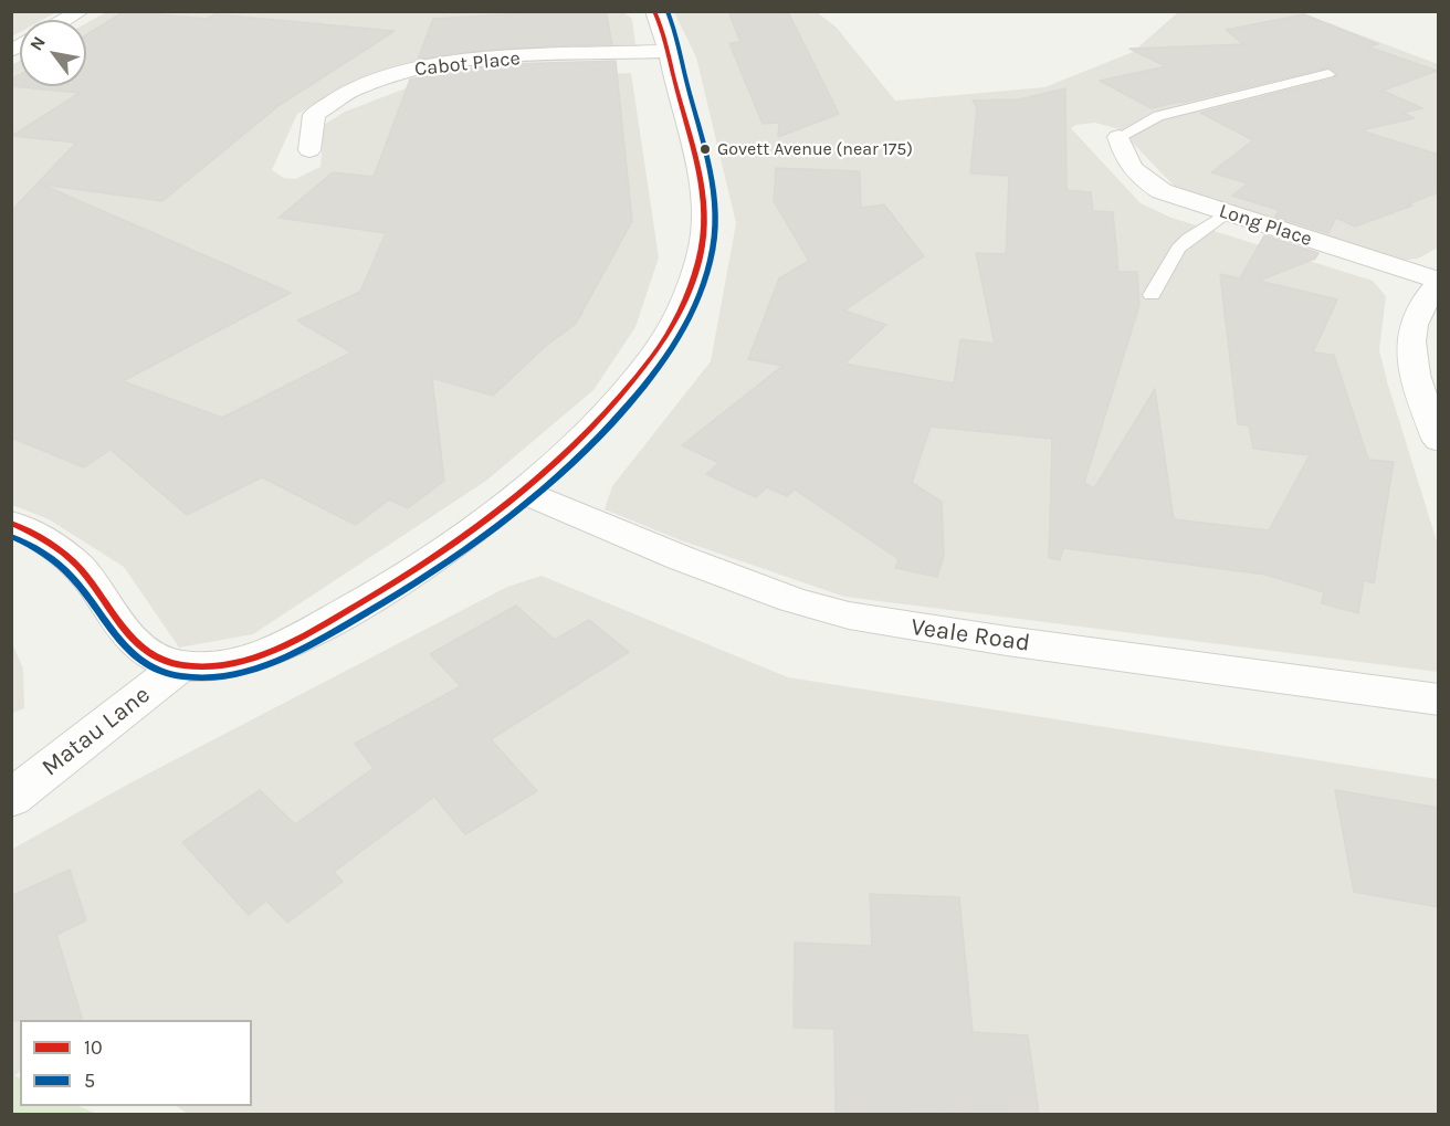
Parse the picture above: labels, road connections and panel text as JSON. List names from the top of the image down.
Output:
{
  "streets": {
    "street": [
      "Cabot Place",
      "Long Place",
      "Veale Road",
      "Matau Lane"
    ]
  },
  "places": ["Govett Avenue (near 175)"],
  "lines": ["transit line 10", "transit line 5"],
  "legend": ["10", "5"],
  "north": "top left"
}
